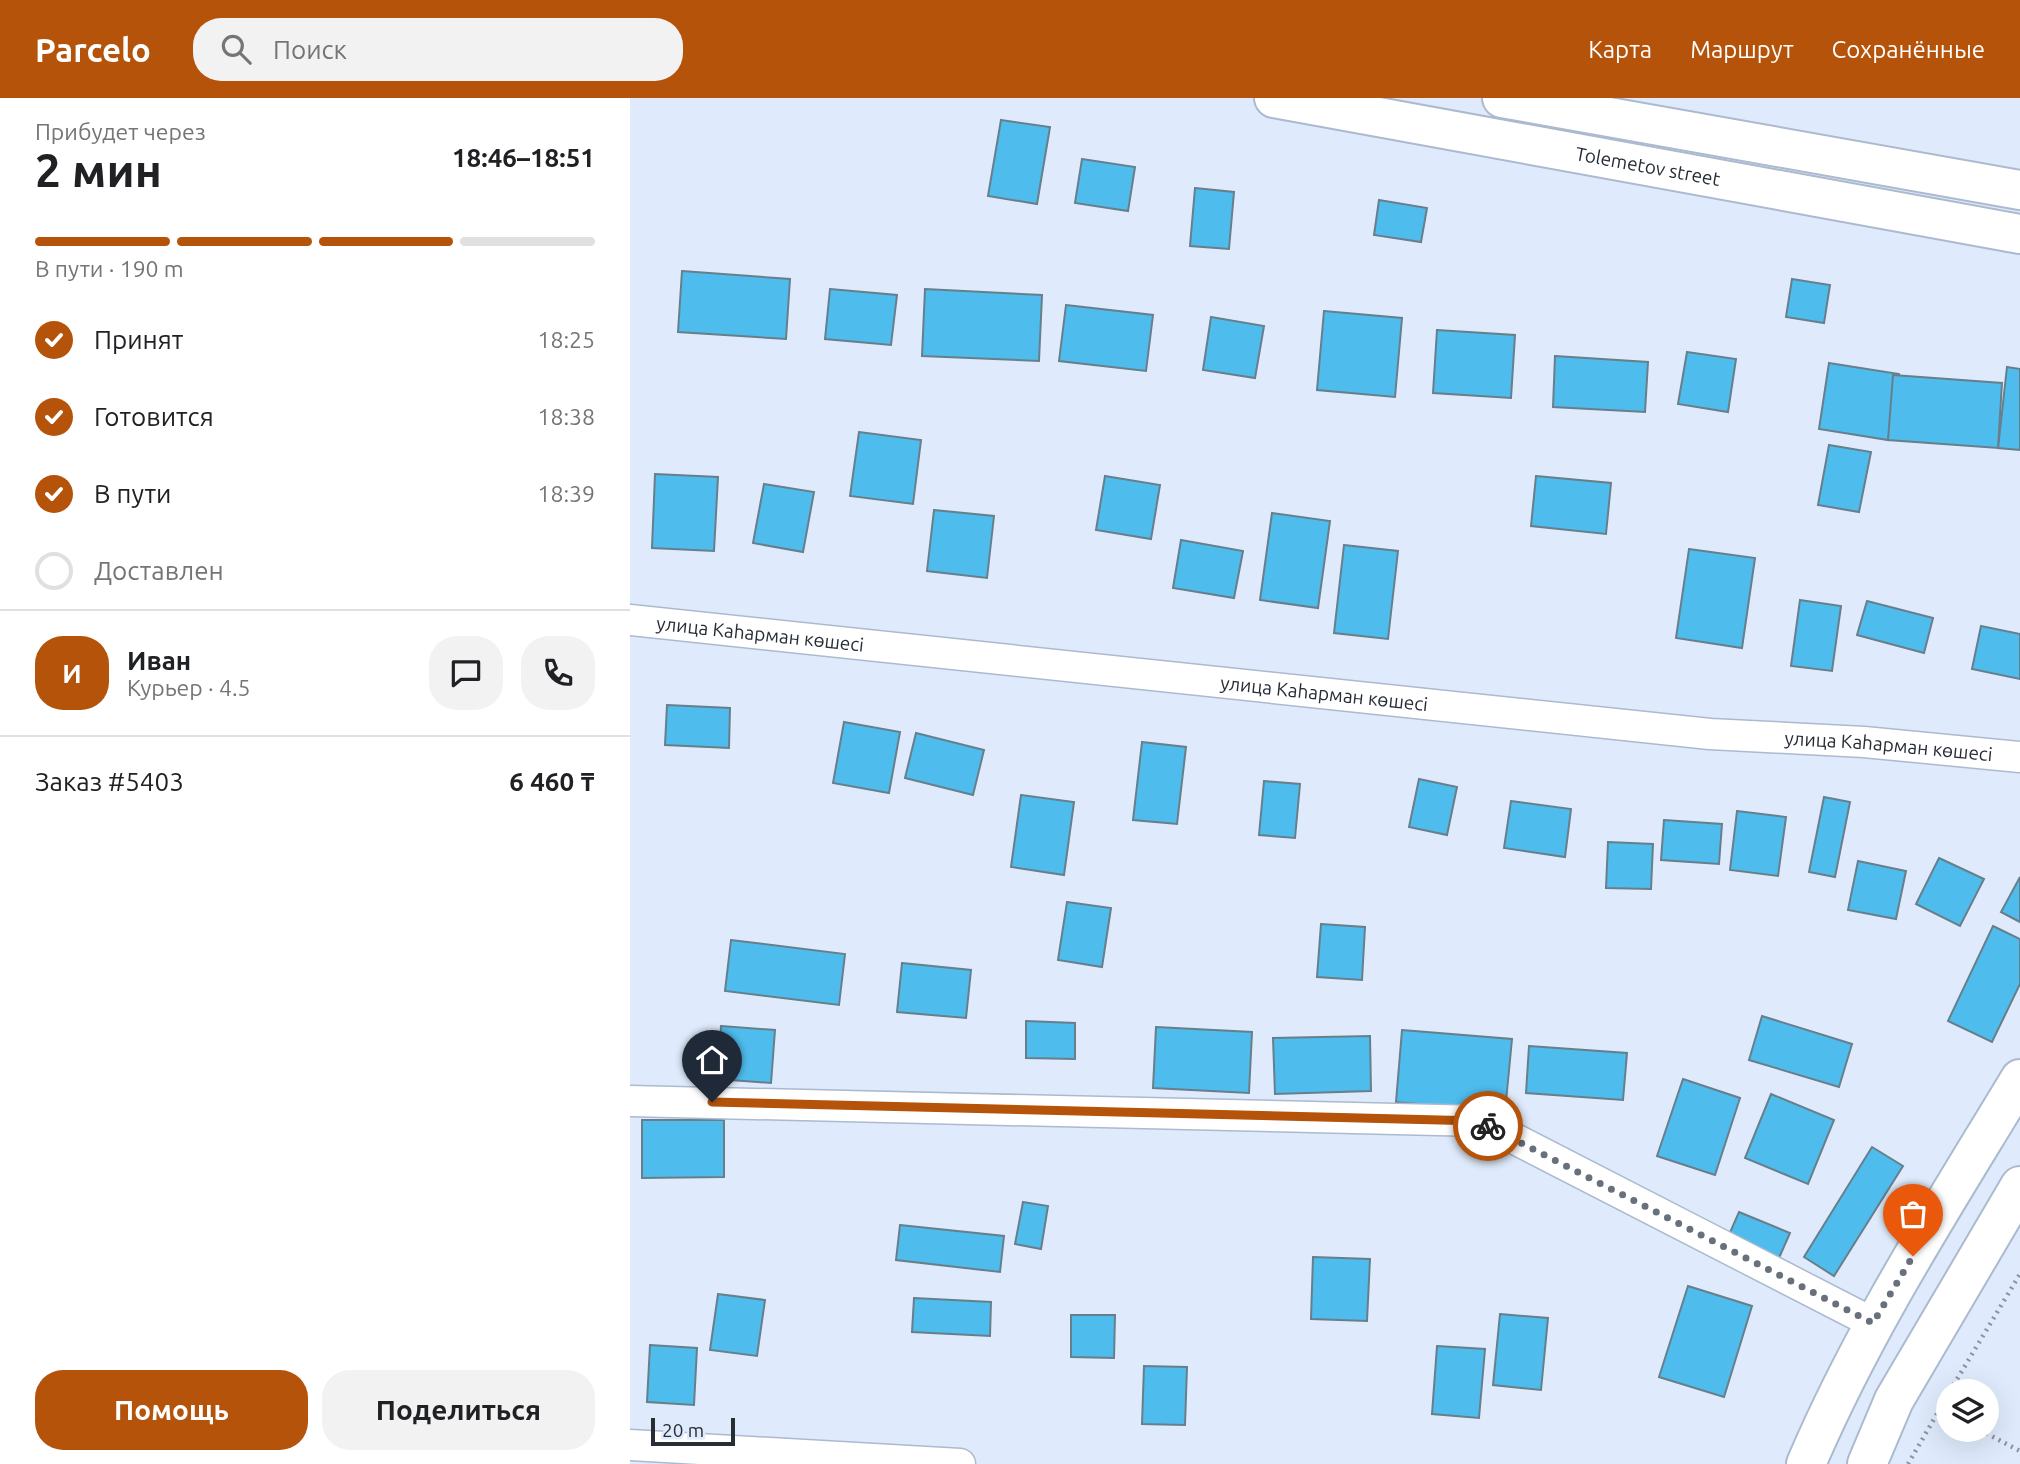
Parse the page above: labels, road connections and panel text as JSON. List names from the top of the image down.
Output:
{
  "streets": {
    "main road": ["Tolemetov street"],
    "street": ["улица Каһарман көшесі"]
  },
  "scale_bar": "20 m",
  "page": {
    "header": "Parcelo",
    "search": "Поиск",
    "nav": ["Карта", "Маршрут", "Сохранённые"],
    "heading": ["2 мин", "Прибудет через", "18:46–18:51"],
    "panel": [
      "Иван",
      "Курьер · 4.5",
      "Заказ #5403",
      "6 460 ₸"
    ],
    "bar": "В пути · 190 m",
    "list": [
      ["Принят", "18:25"],
      ["Готовится", "18:38"],
      ["В пути", "18:39"],
      "Доставлен"
    ],
    "round": "И",
    "buttons": ["Помощь", "Поделиться"],
    "scale": "20 m"
  }
}
